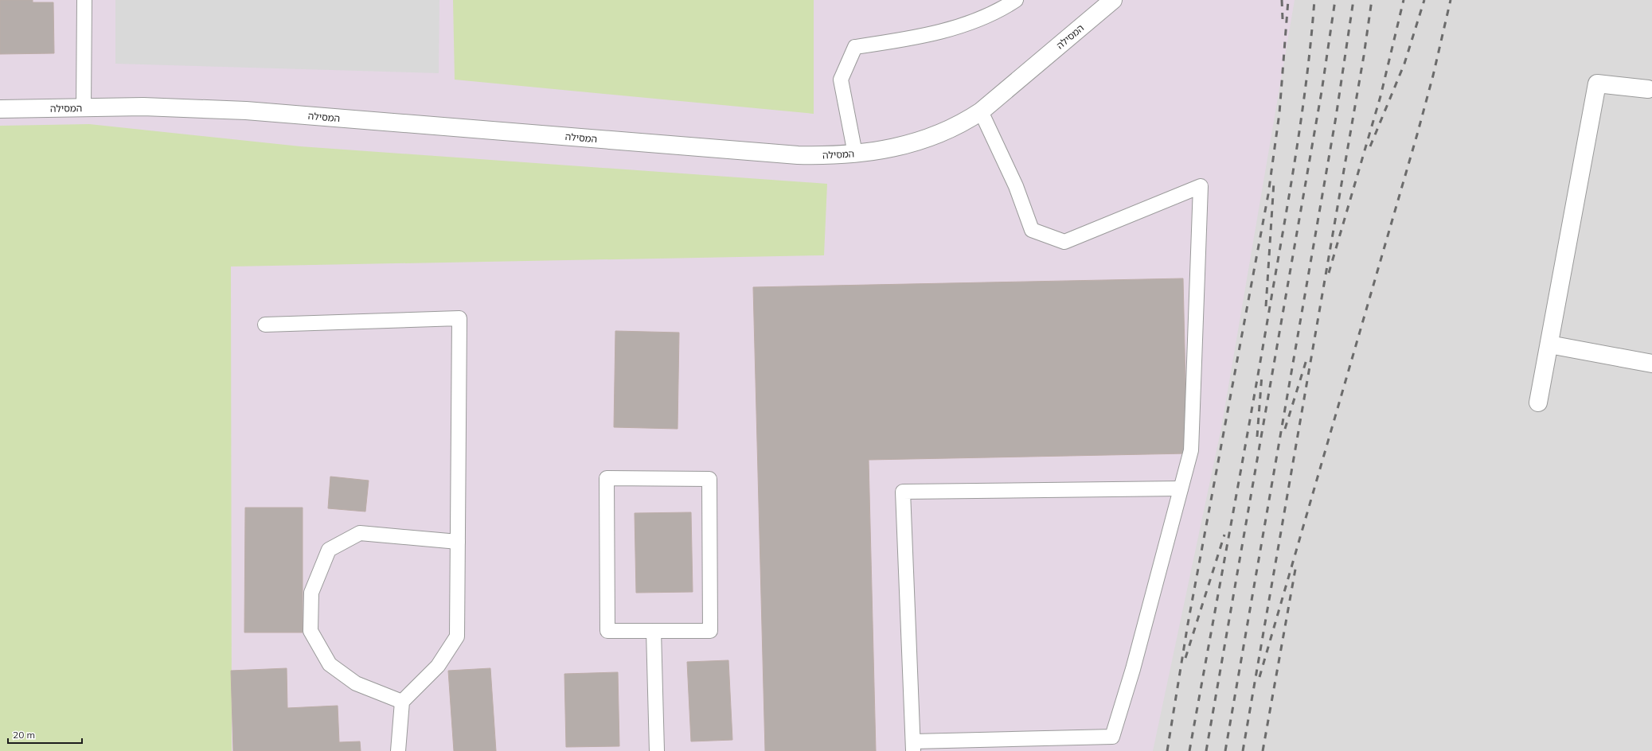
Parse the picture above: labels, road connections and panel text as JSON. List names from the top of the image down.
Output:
{
  "streets": {
    "street": ["המסילה"]
  },
  "scale_bar": "20 m"
}
